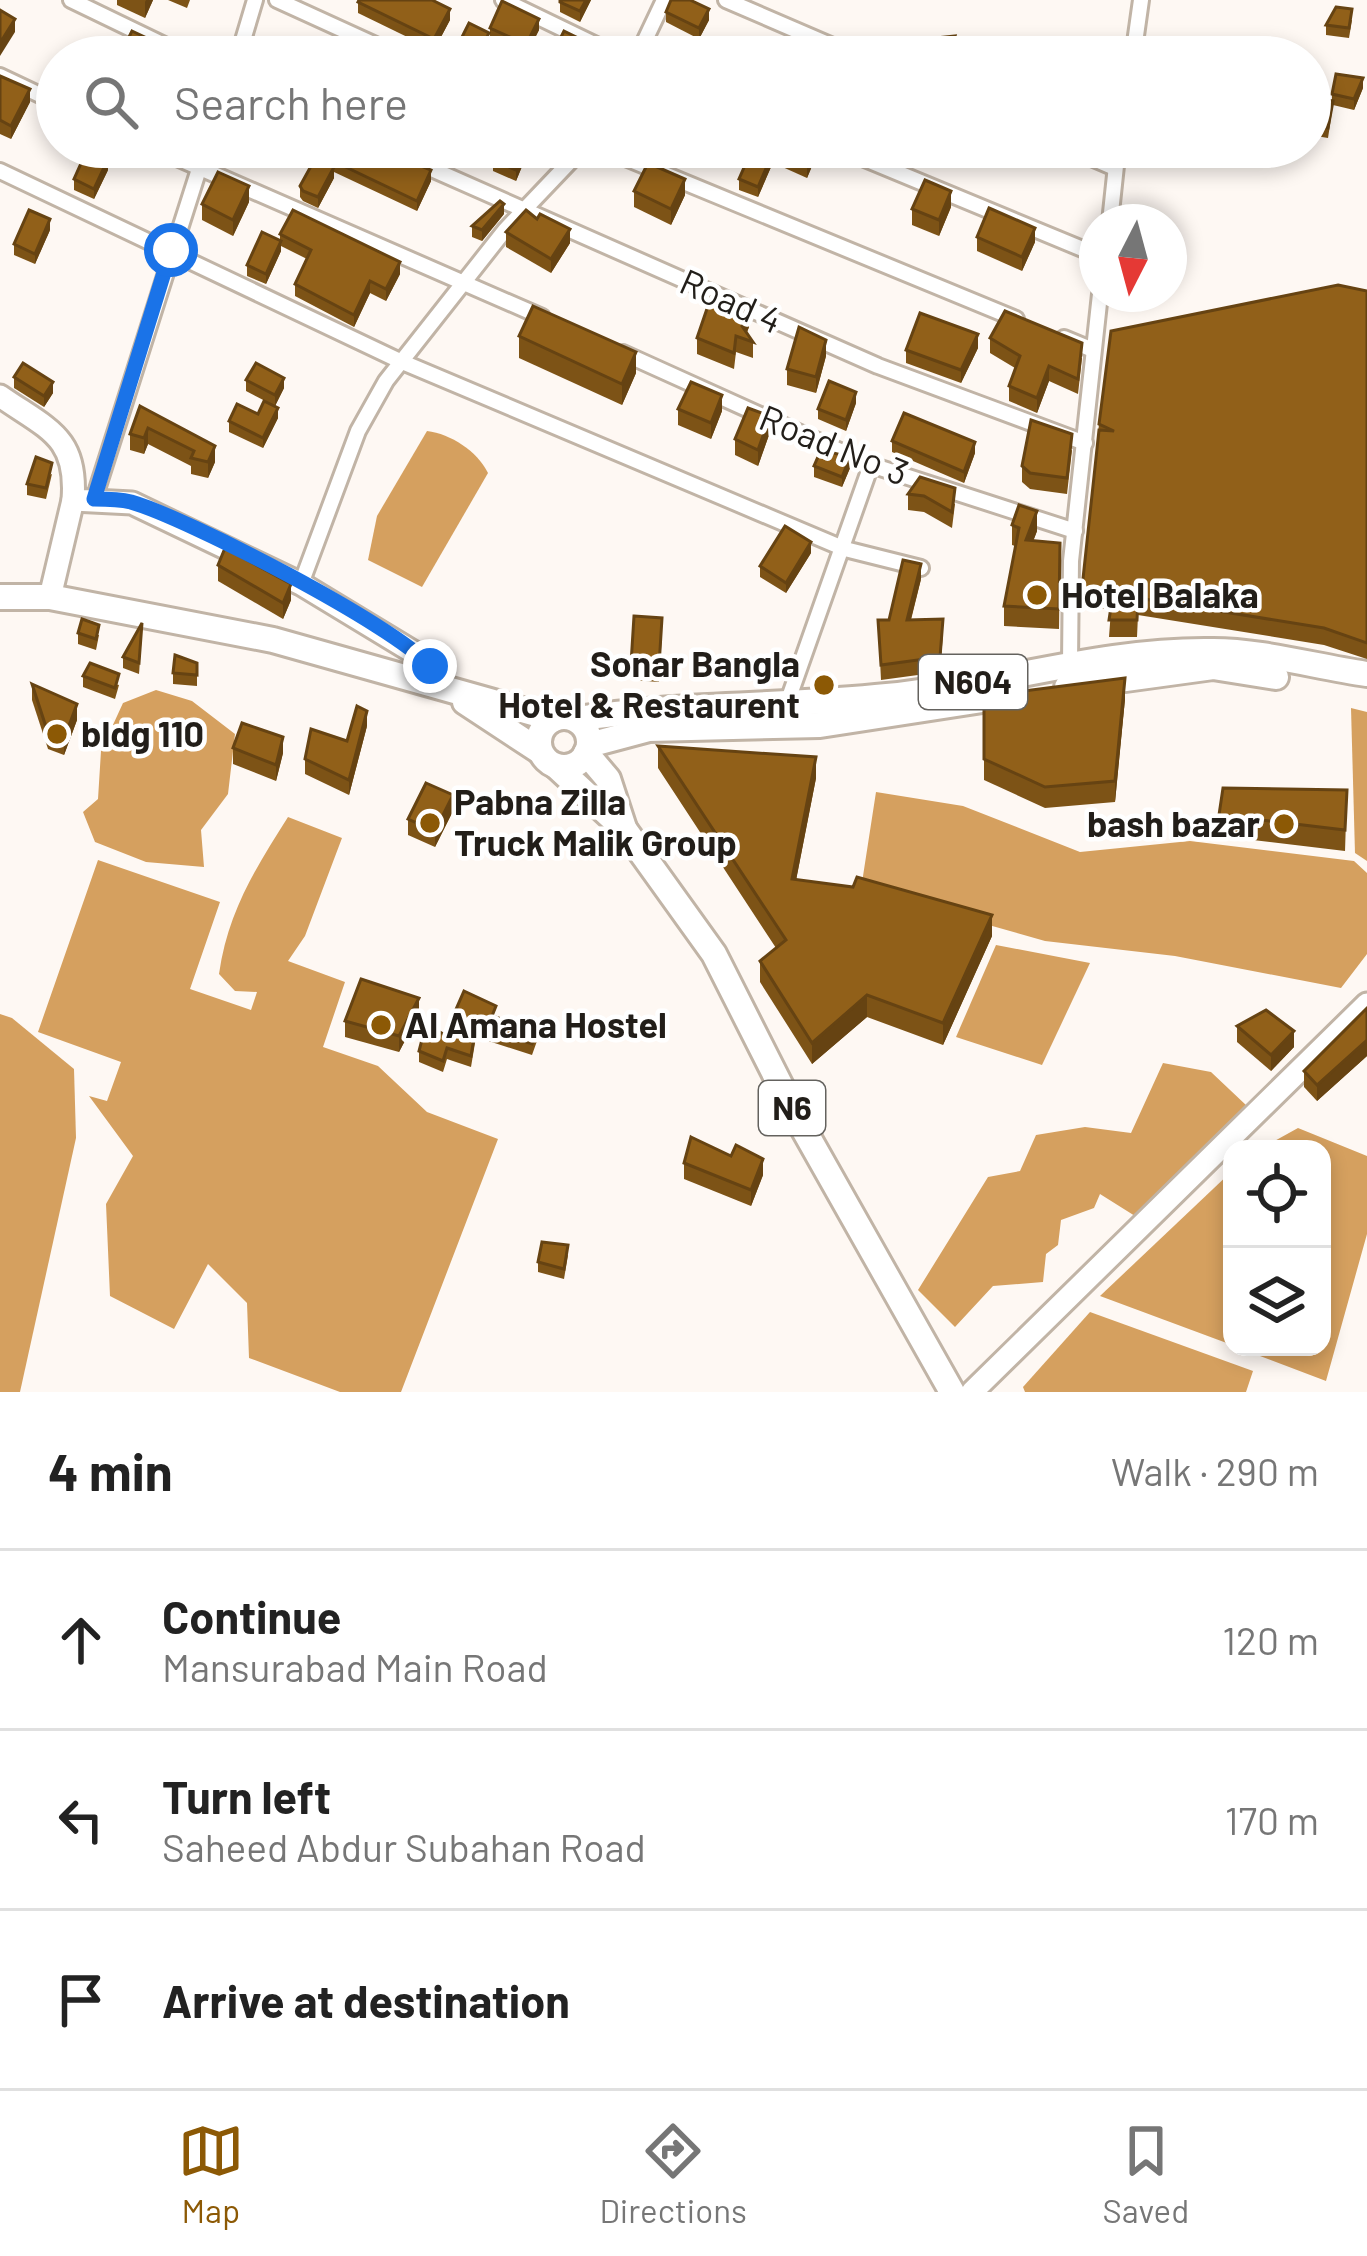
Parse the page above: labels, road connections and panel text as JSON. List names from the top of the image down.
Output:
{
  "streets": {
    "highway": ["N604", "N6"],
    "street": ["Road 4", "Road No 3"]
  },
  "places": [
    "Hotel Balaka",
    "Sonar Bangla Hotel & Restaurent",
    "bldg 110",
    "Pabna Zilla Truck Malik Group",
    "bash bazar",
    "Al Amana Hostel"
  ],
  "north": "bottom",
  "page": {
    "search": "Search here",
    "heading": ["4 min", "Walk · 290 m"],
    "list": [
      ["Continue", "Mansurabad Main Road", "120 m"],
      ["Turn left", "Saheed Abdur Subahan Road", "170 m"],
      "Arrive at destination"
    ],
    "nav": ["Map", "Directions", "Saved"]
  }
}
